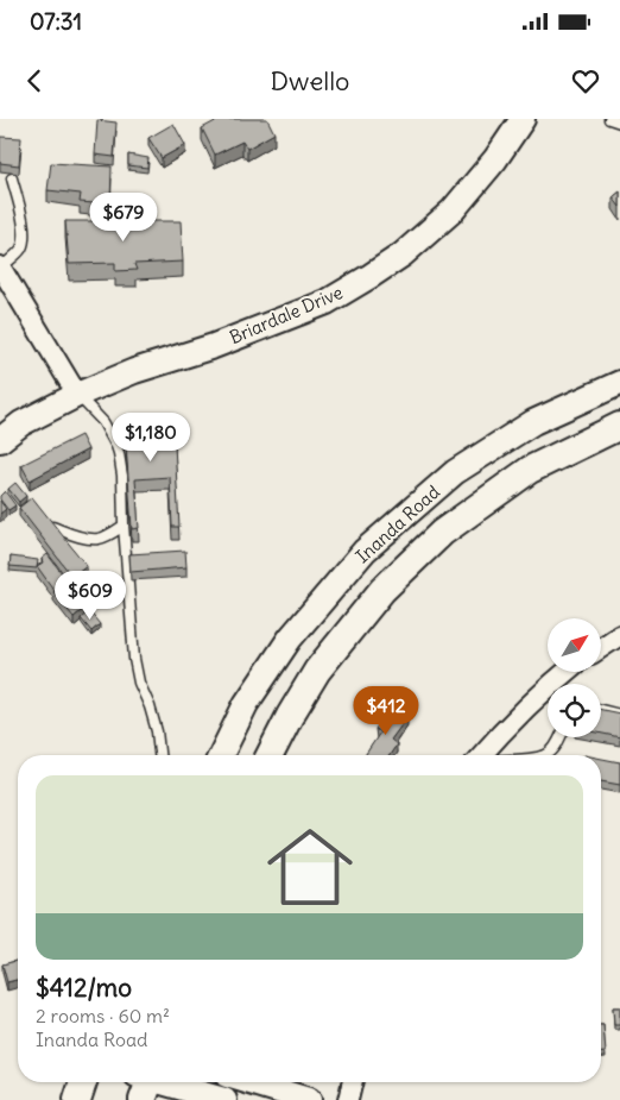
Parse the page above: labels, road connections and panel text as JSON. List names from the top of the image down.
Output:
{
  "streets": {
    "main road": ["Inanda Road"],
    "street": ["Briardale Drive"]
  },
  "north": "top right",
  "page": {
    "status": "07:31",
    "header": "Dwello",
    "price": [
      "$679",
      "$1,180",
      "$609",
      "$412"
    ],
    "list": [
      {
        "name": "$412/mo",
        "note": "2 rooms · 60 m² · Inanda Road"
      }
    ]
  }
}
